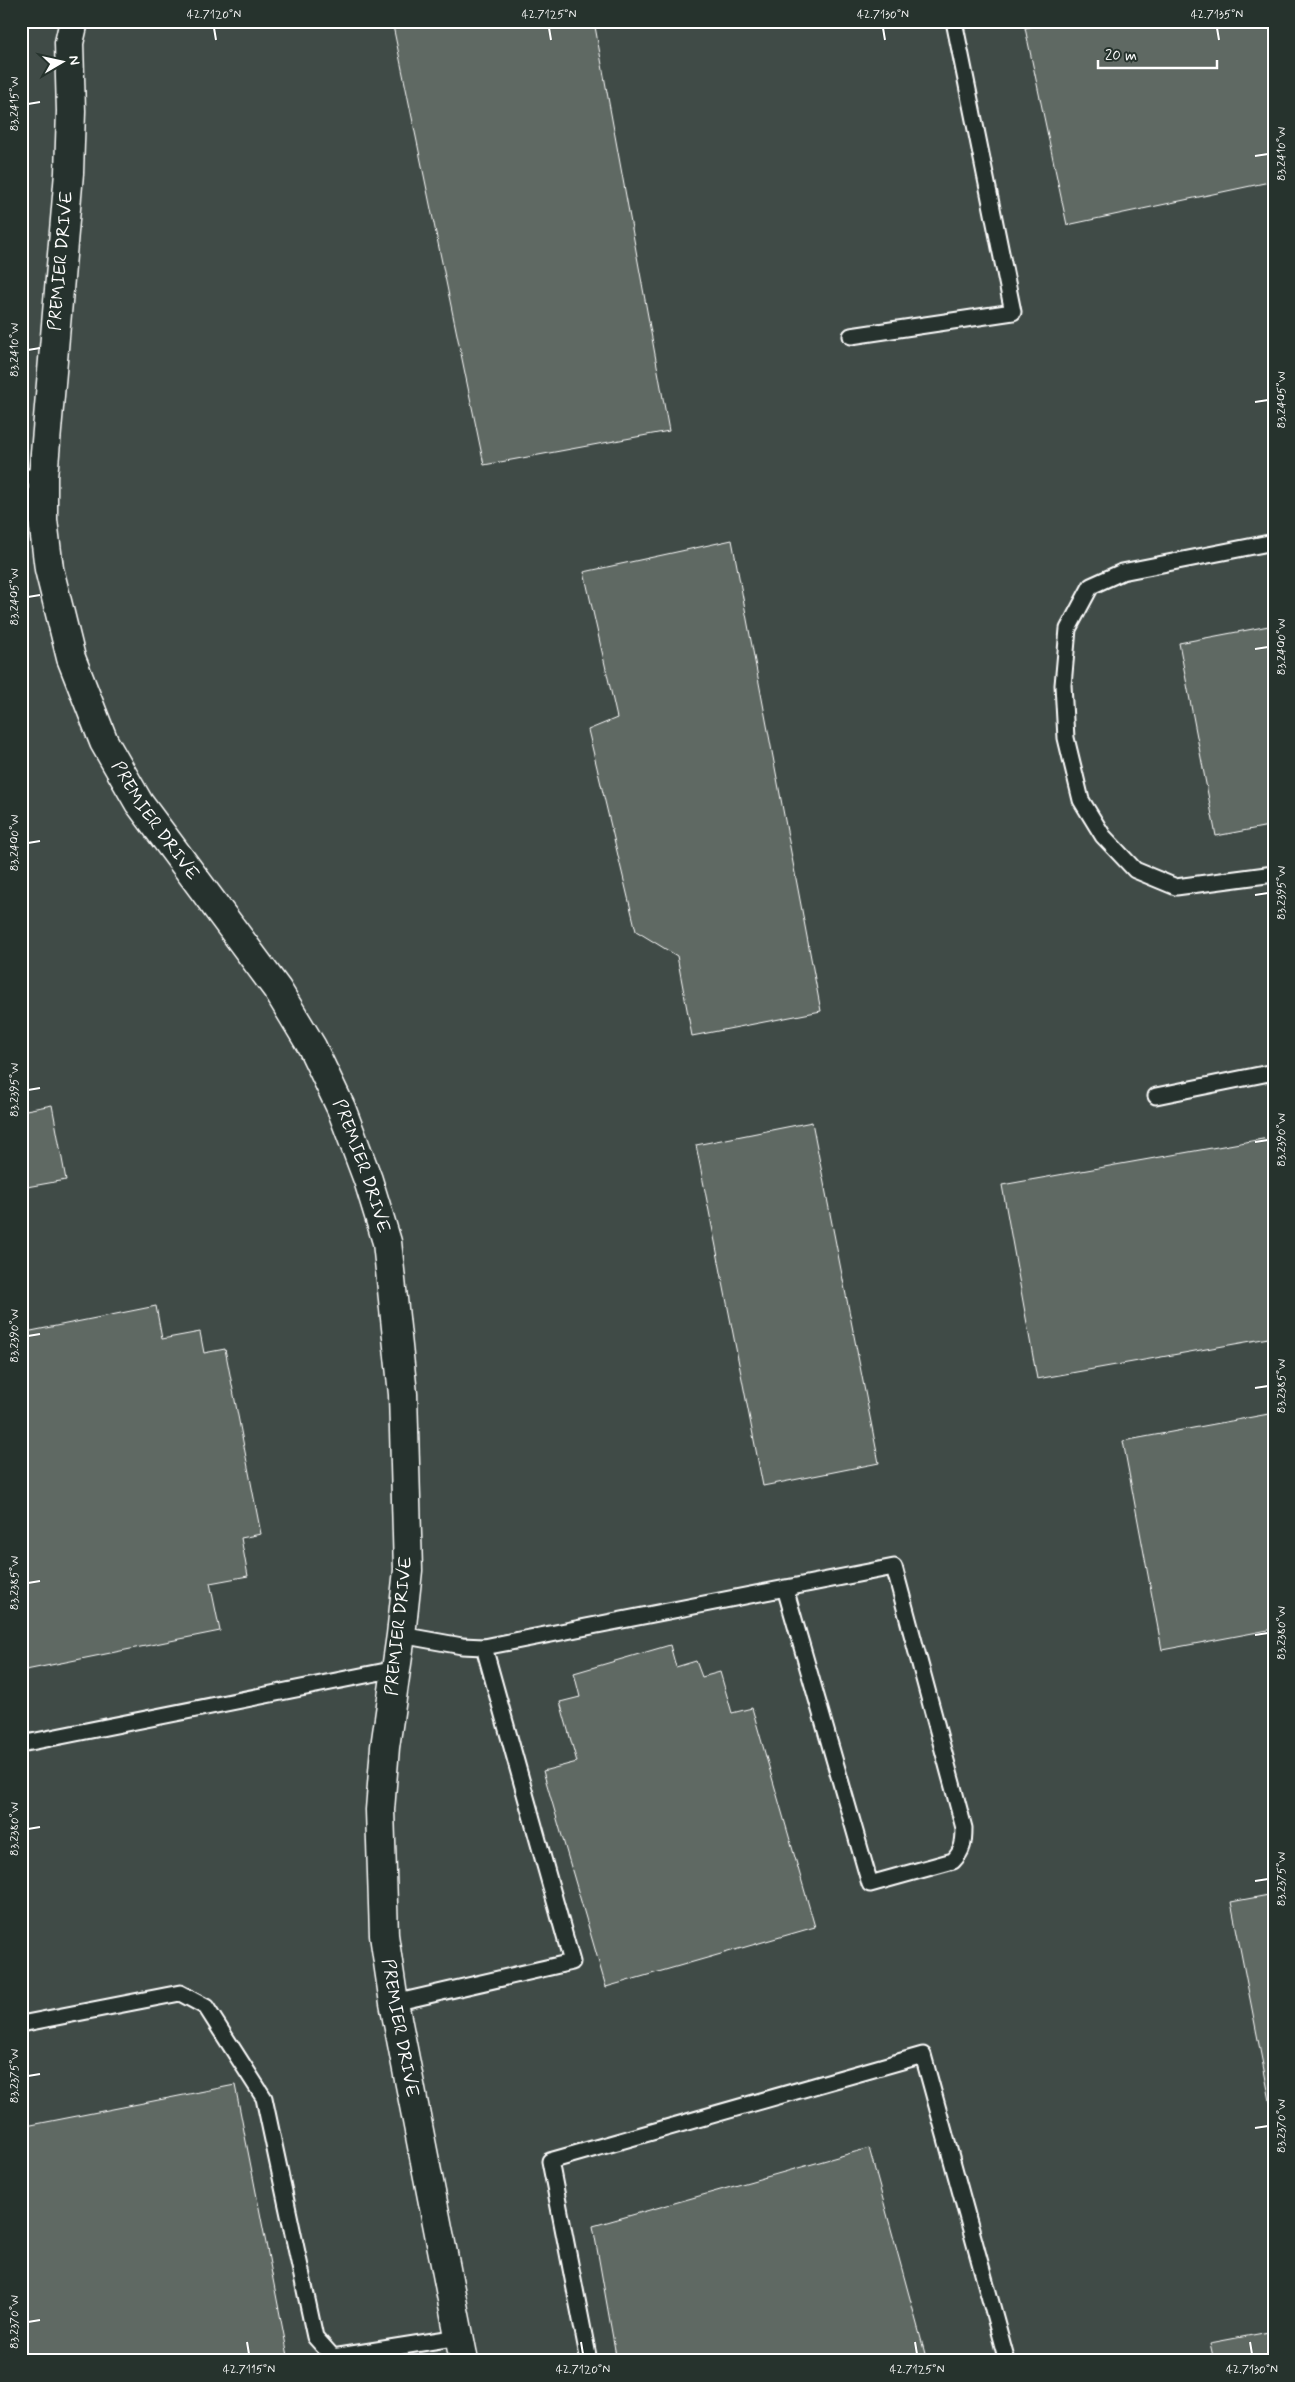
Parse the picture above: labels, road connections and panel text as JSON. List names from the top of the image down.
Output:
{
  "streets": {
    "street": ["PREMIER DRIVE"]
  },
  "scale_bar": "20 m",
  "north": "right",
  "coordinates": [
    "42.7120°N",
    "42.7125°N",
    "42.7130°N",
    "42.7135°N",
    "83.2415°W",
    "83.2410°W",
    "83.2405°W",
    "83.2400°W",
    "83.2395°W",
    "83.2390°W",
    "83.2385°W",
    "83.2380°W",
    "83.2375°W",
    "83.2370°W",
    "42.7115°N"
  ]
}
